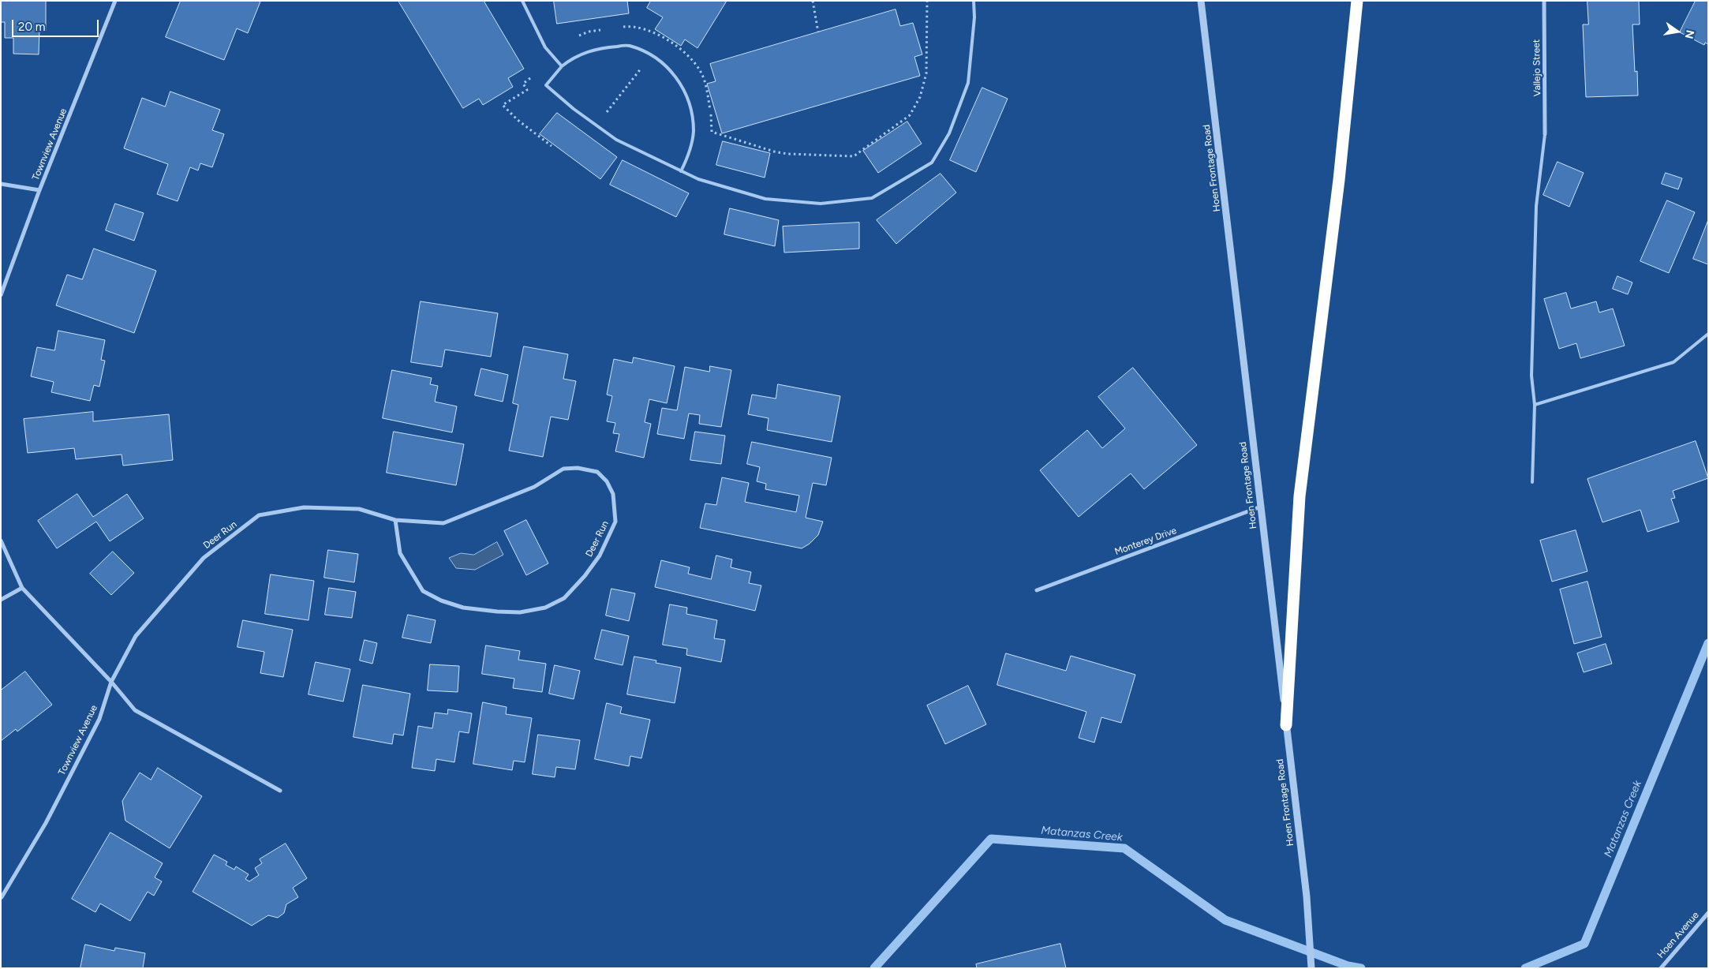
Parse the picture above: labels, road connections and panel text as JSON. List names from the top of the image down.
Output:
{
  "streets": {
    "street": [
      "Vallejo Street",
      "Townview Avenue",
      "Hoen Frontage Road",
      "Deer Run",
      "Monterey Drive",
      "Hoen Avenue"
    ]
  },
  "crossings": [
    ["Townview Avenue", "Deer Run"],
    ["Hoen Frontage Road", "Monterey Drive"]
  ],
  "water": ["Matanzas Creek"],
  "scale_bar": "20 m",
  "north": "right"
}
